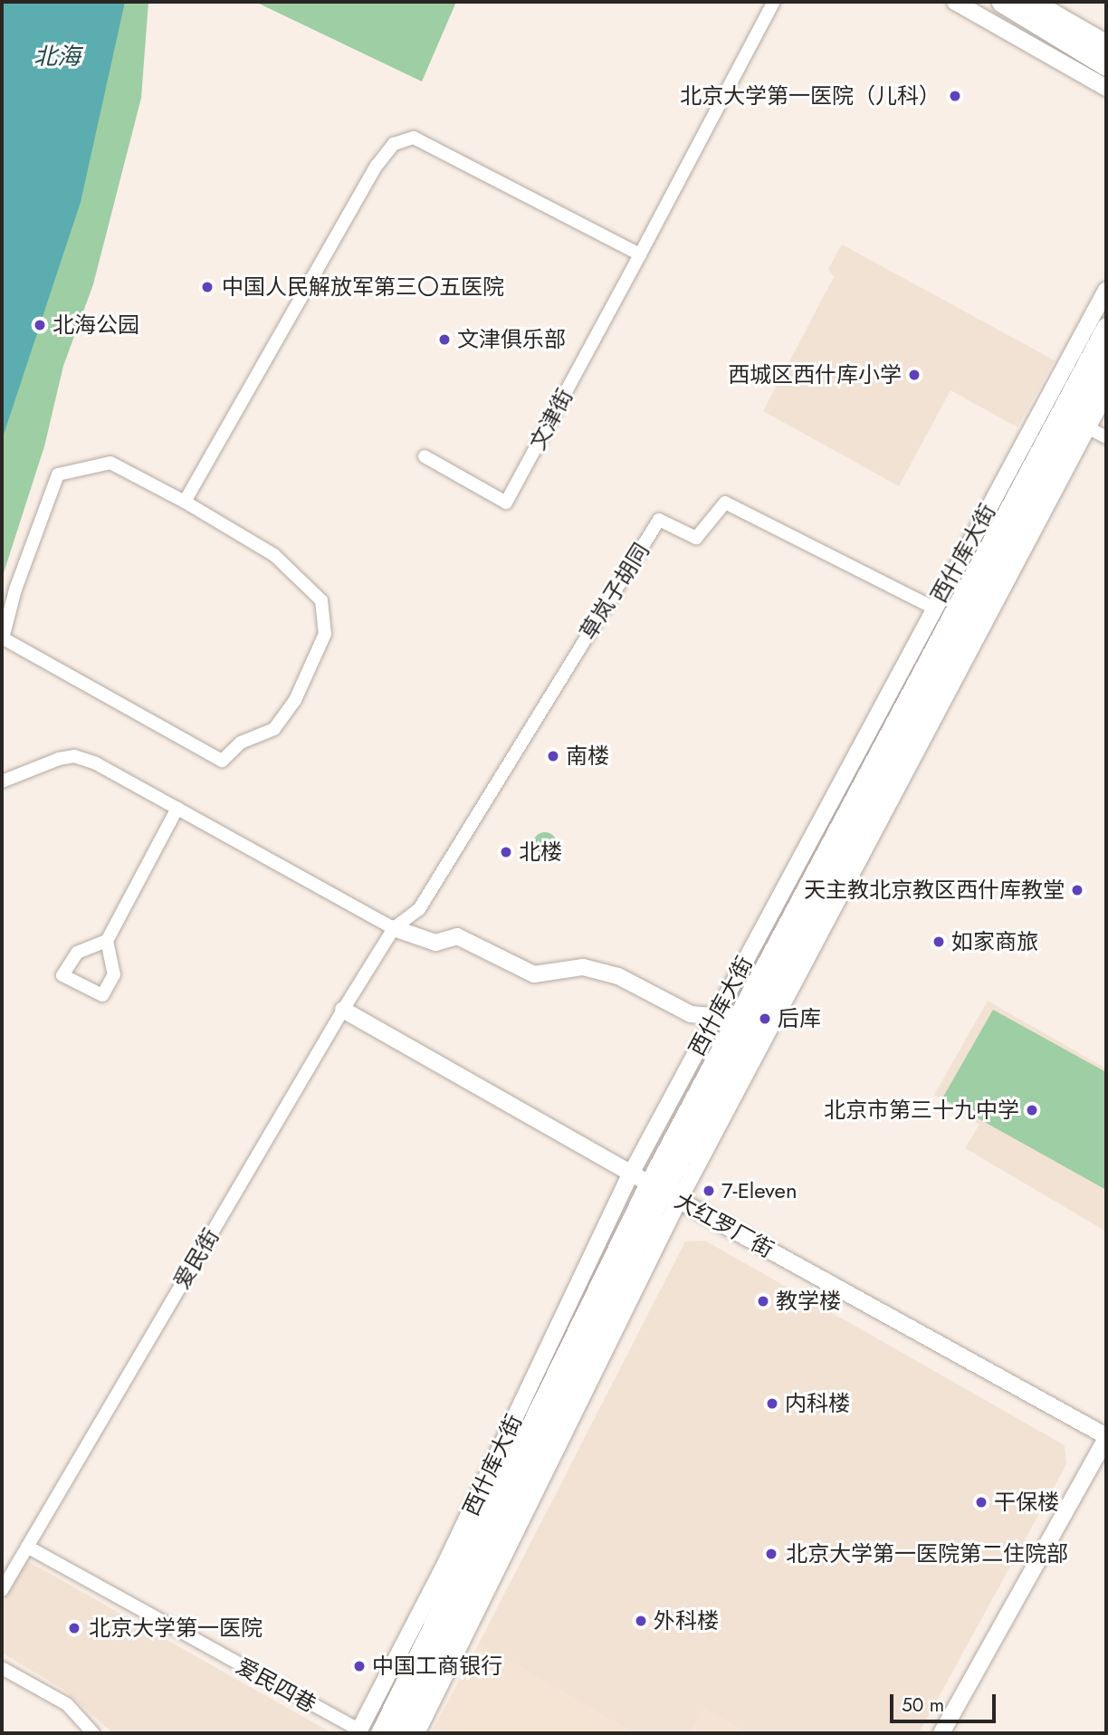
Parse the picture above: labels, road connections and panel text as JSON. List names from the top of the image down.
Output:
{
  "streets": {
    "main road": ["西什库大街"],
    "street": [
      "文津街",
      "草岚子胡同",
      "大红罗厂街",
      "爱民街",
      "爱民四巷"
    ]
  },
  "crossings": [
    ["西什库大街", "草岚子胡同"],
    ["西什库大街", "大红罗厂街"],
    ["西什库大街", "爱民四巷"],
    ["草岚子胡同", "爱民街"],
    ["大红罗厂街", "爱民街"],
    ["爱民街", "爱民四巷"]
  ],
  "water": ["北海"],
  "places": [
    "北京大学第一医院（儿科）",
    "中国人民解放军第三〇五医院",
    "北海公园",
    "文津俱乐部",
    "西城区西什库小学",
    "南楼",
    "北楼",
    "天主教北京教区西什库教堂",
    "如家商旅",
    "后库",
    "北京市第三十九中学",
    "7-Eleven",
    "教学楼",
    "内科楼",
    "干保楼",
    "北京大学第一医院第二住院部",
    "外科楼",
    "北京大学第一医院",
    "中国工商银行"
  ],
  "scale_bar": "50 m"
}
